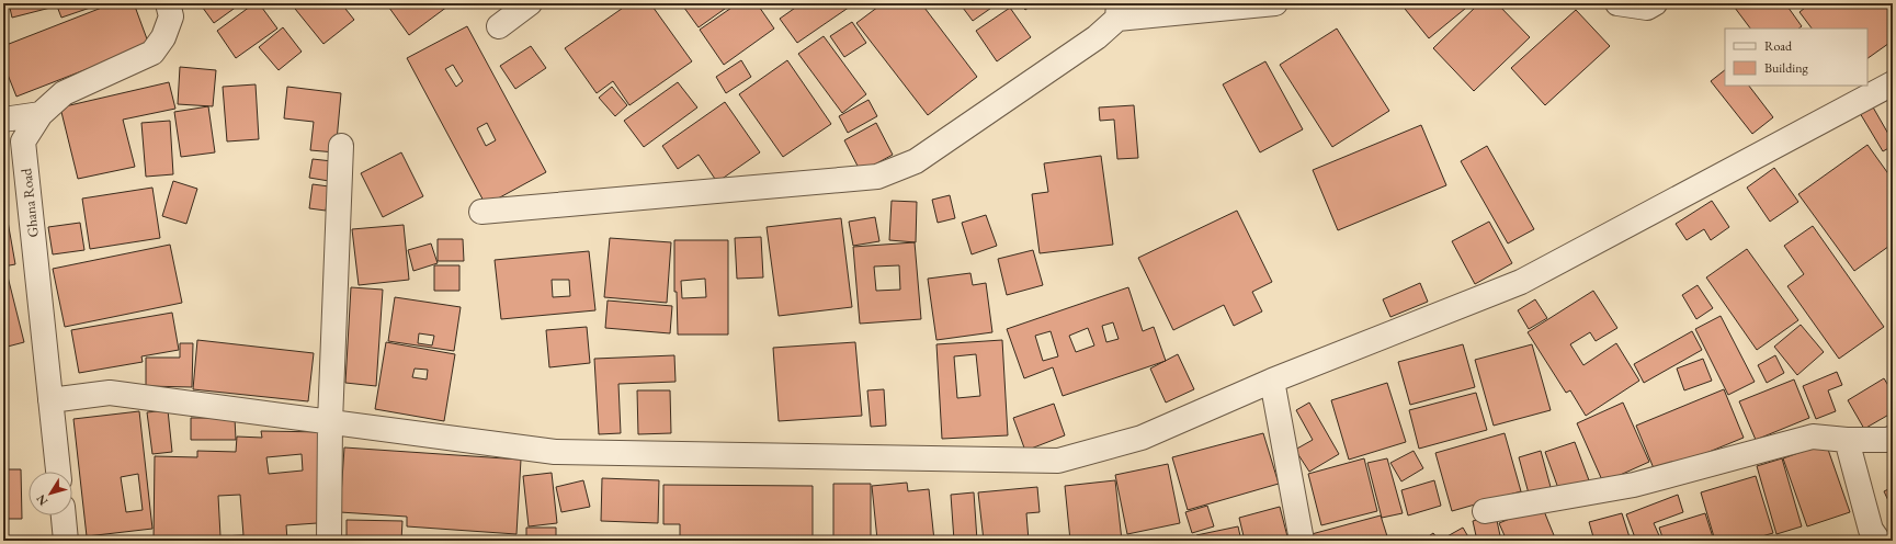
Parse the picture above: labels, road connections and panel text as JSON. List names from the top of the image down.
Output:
{
  "streets": {
    "street": ["Ghana Road"]
  },
  "legend": ["Road", "Building"],
  "north": "bottom left"
}
